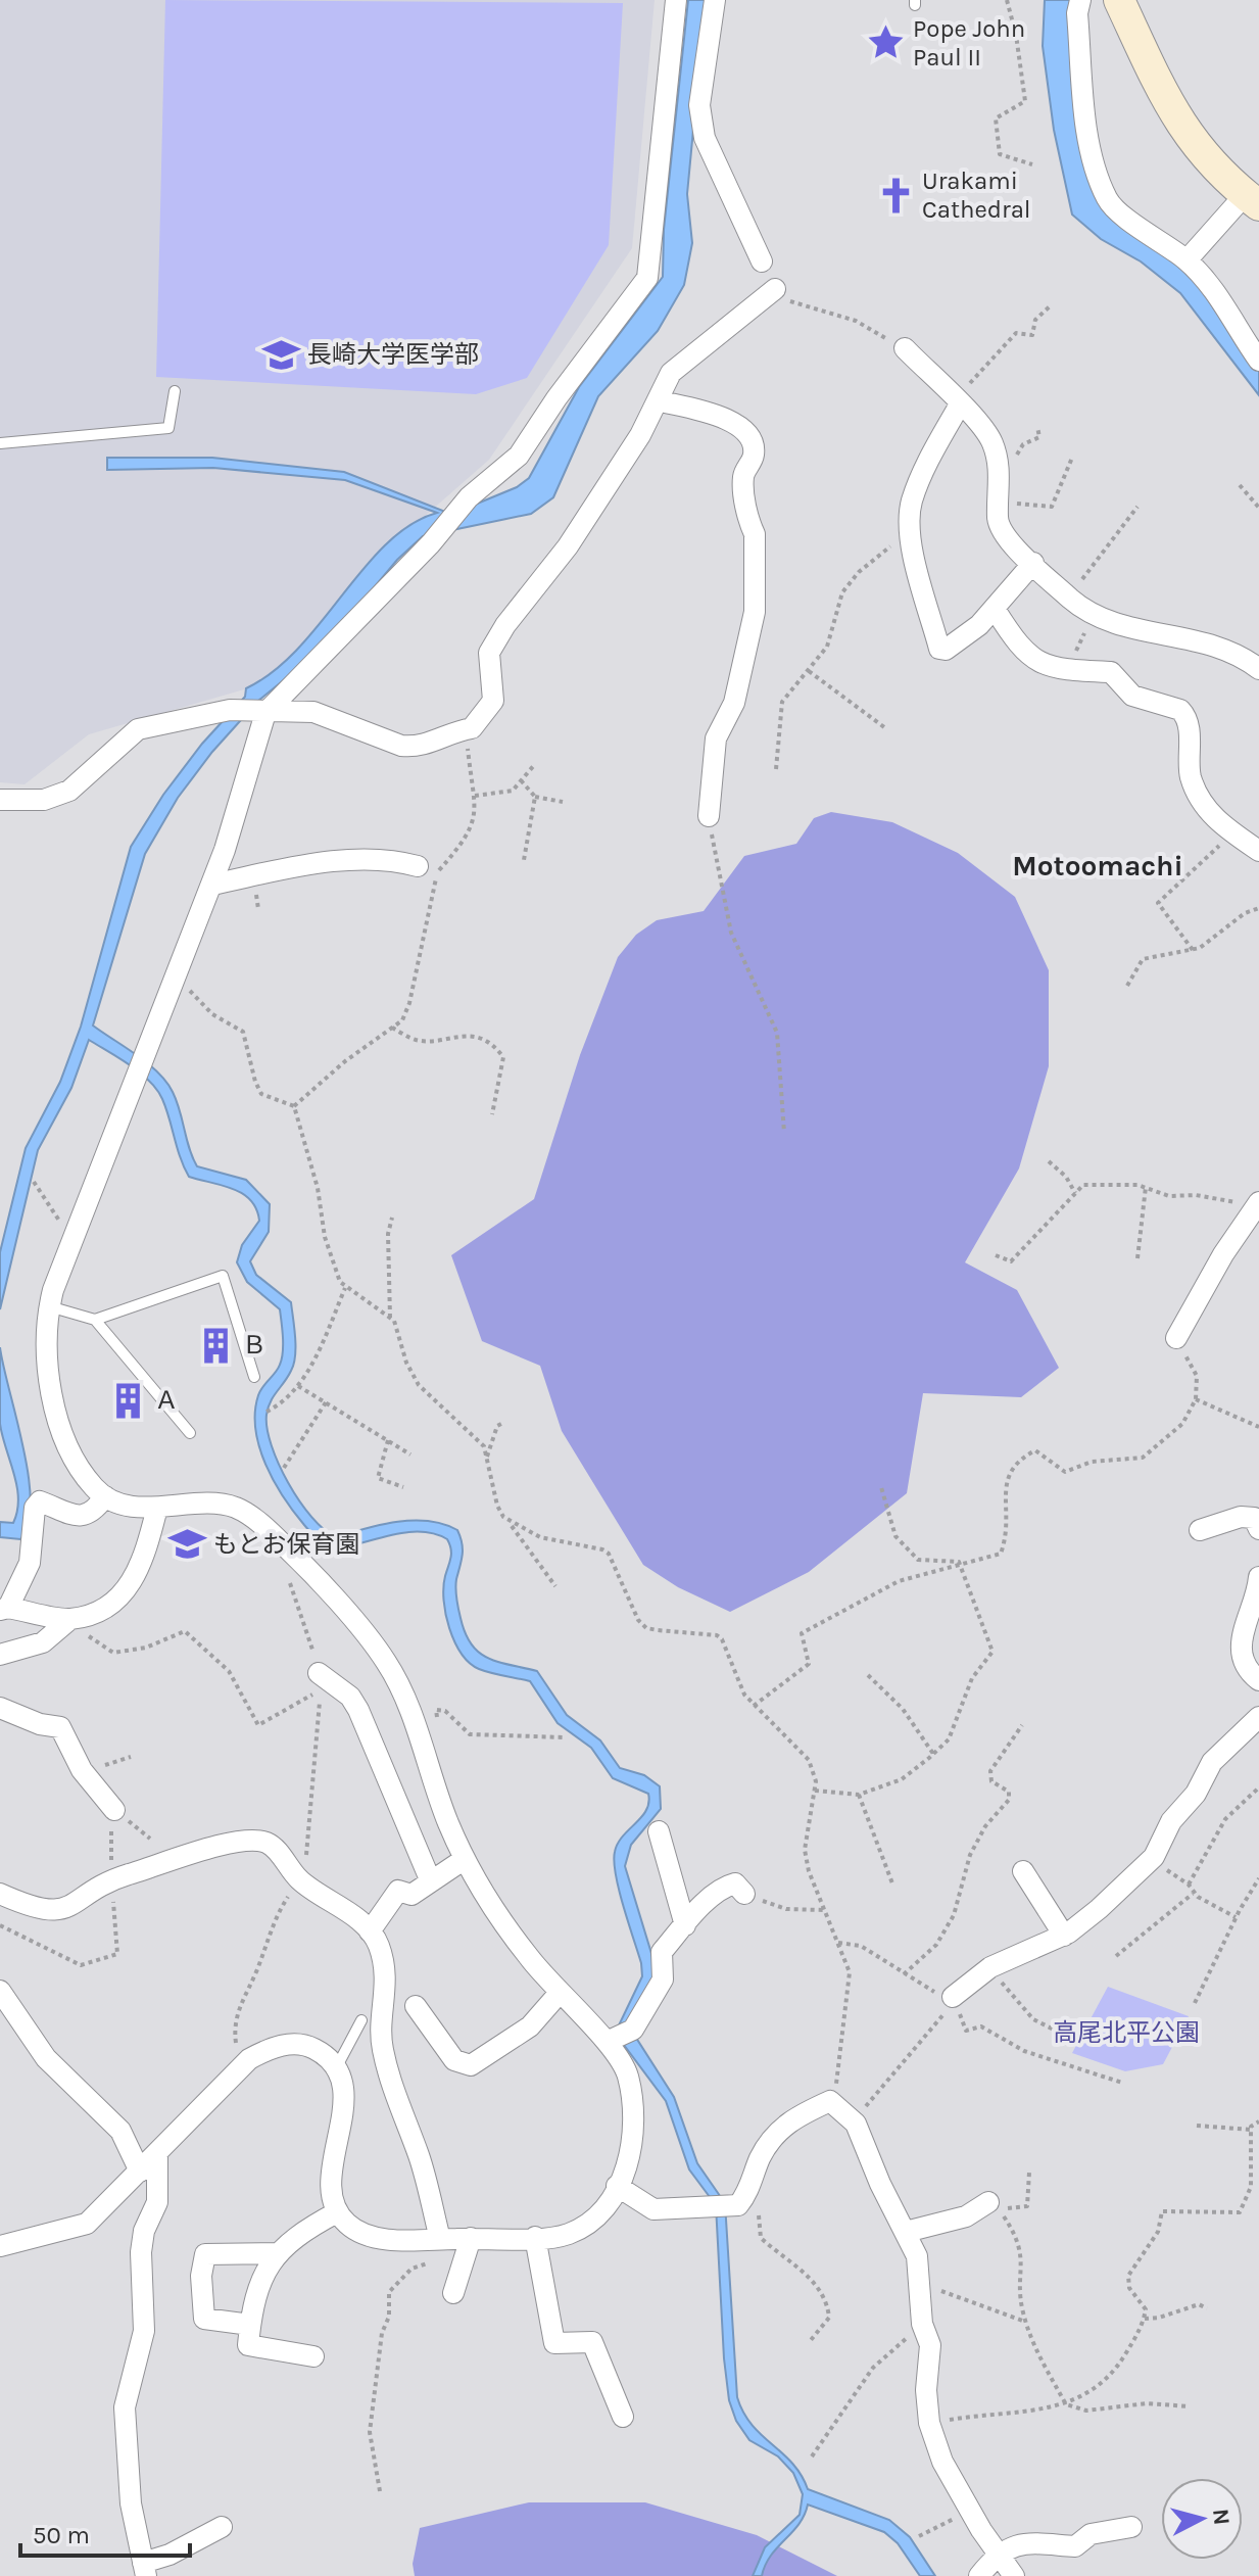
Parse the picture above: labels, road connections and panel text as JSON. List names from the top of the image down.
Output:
{
  "districts": ["Motoomachi"],
  "parks": ["高尾北平公園"],
  "places": {
    "place": ["Pope John Paul II"],
    "church": ["Urakami Cathedral"],
    "school or university": ["長崎大学医学部", "もとお保育園"],
    "building": ["Ｂ", "Ａ"]
  },
  "scale_bar": "50 m",
  "north": "right"
}
